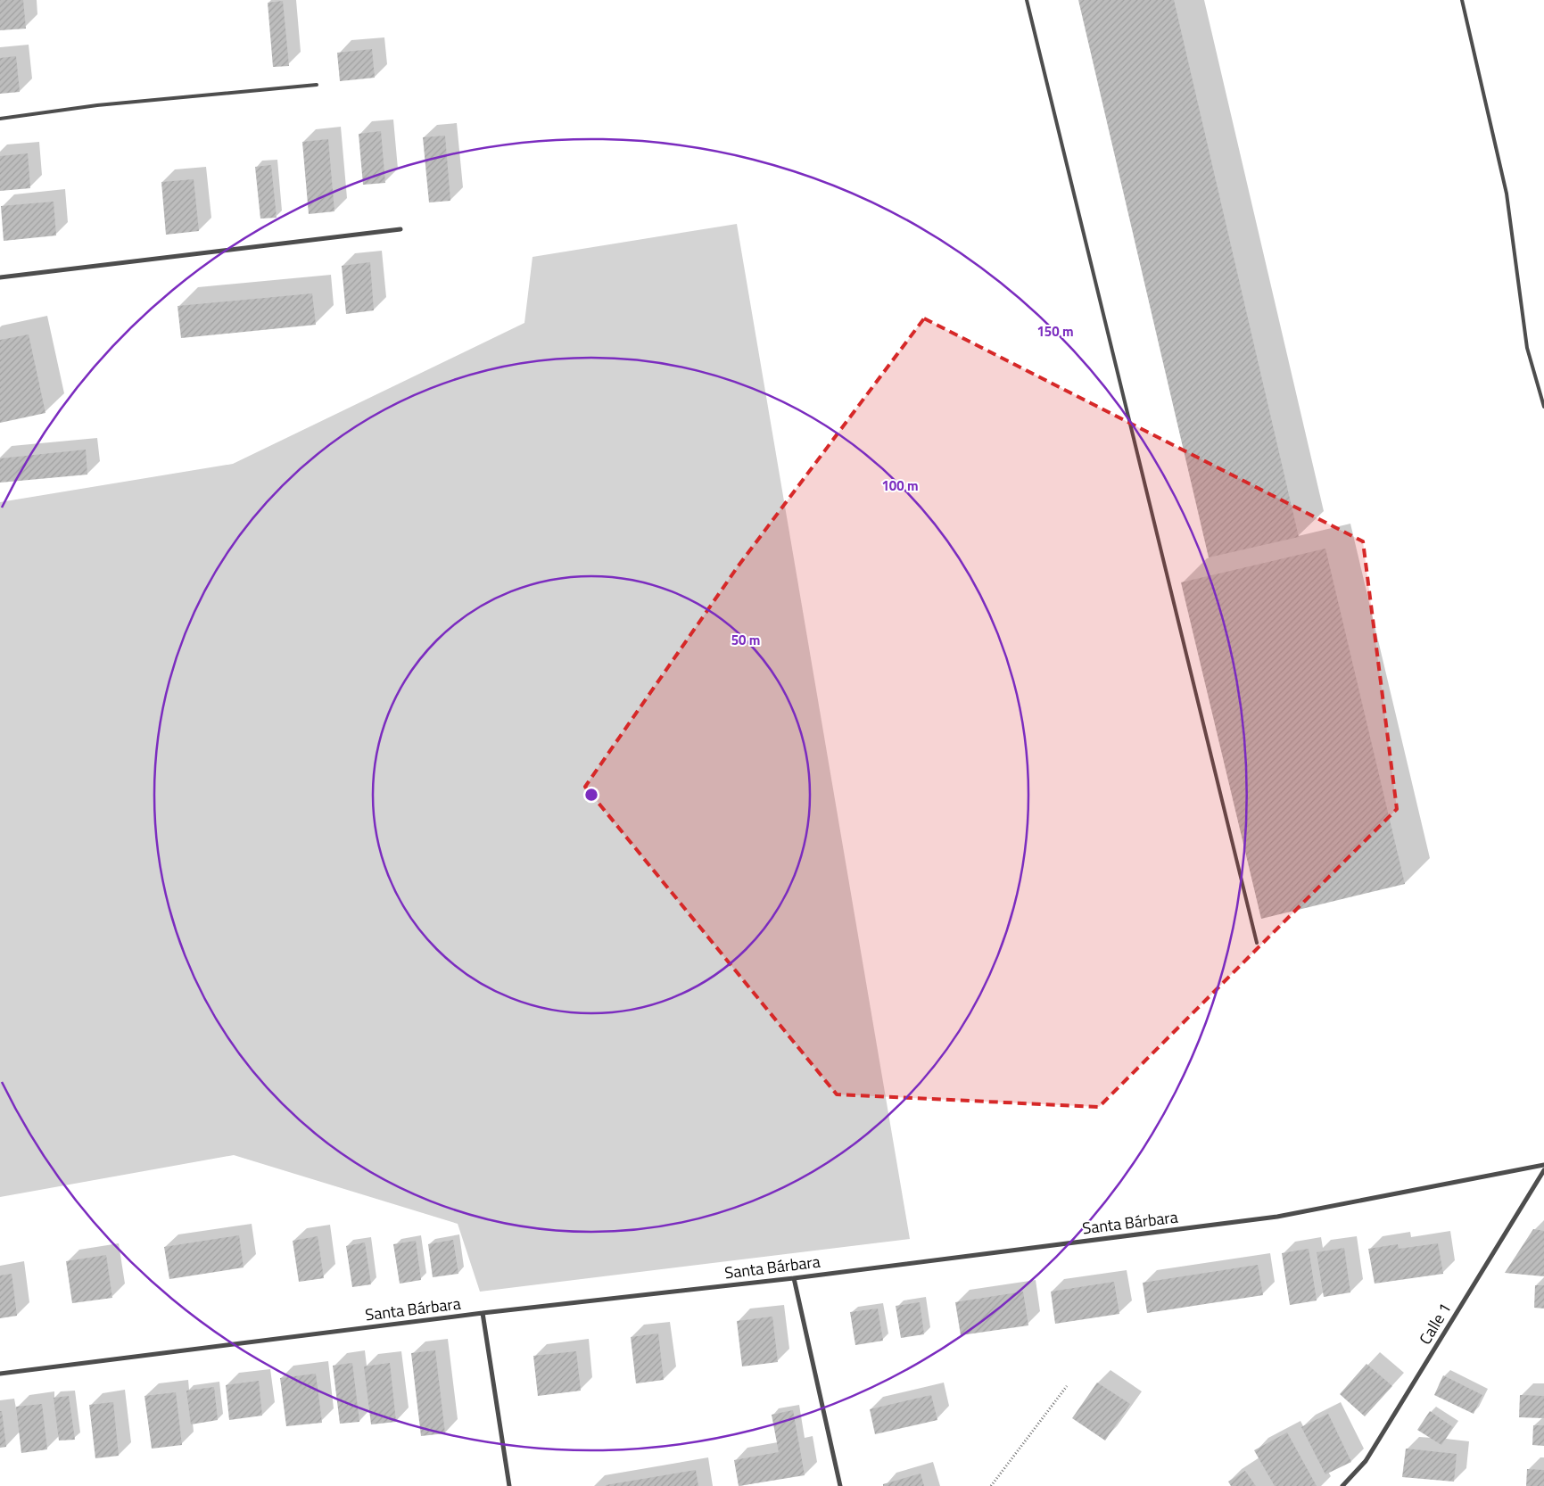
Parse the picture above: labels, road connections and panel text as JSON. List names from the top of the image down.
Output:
{
  "streets": {
    "street": ["Santa Bárbara", "Calle 1"]
  },
  "rings": ["150 m", "100 m", "50 m"]
}
